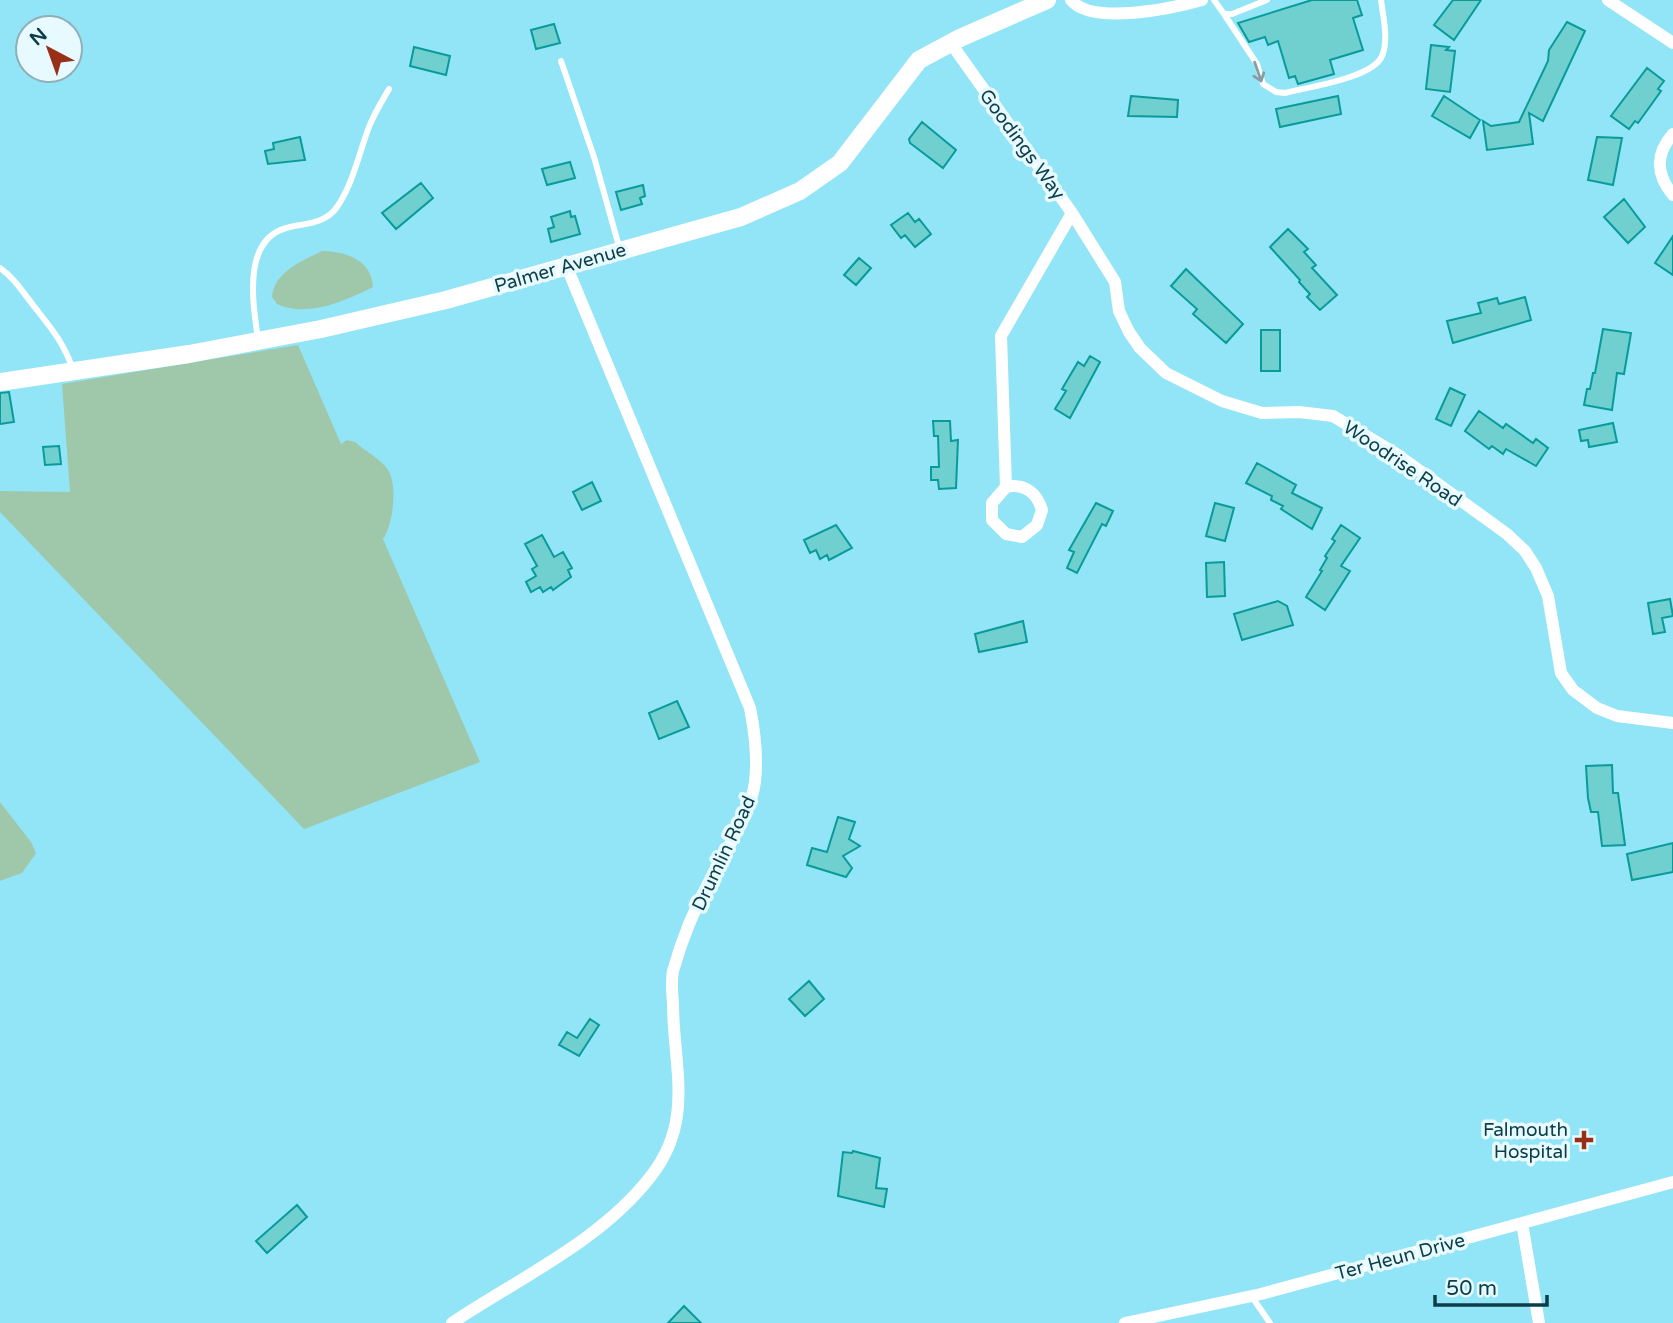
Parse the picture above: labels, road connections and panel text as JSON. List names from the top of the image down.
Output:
{
  "streets": {
    "main road": ["Palmer Avenue"],
    "street": [
      "Goodings Way",
      "Woodrise Road",
      "Drumlin Road",
      "Ter Heun Drive"
    ]
  },
  "crossings": [
    ["Goodings Way", "Palmer Avenue"],
    ["Goodings Way", "Woodrise Road"],
    ["Palmer Avenue", "Drumlin Road"]
  ],
  "places": {
    "health": ["Falmouth Hospital"]
  },
  "scale_bar": "50 m",
  "north": "top left"
}
